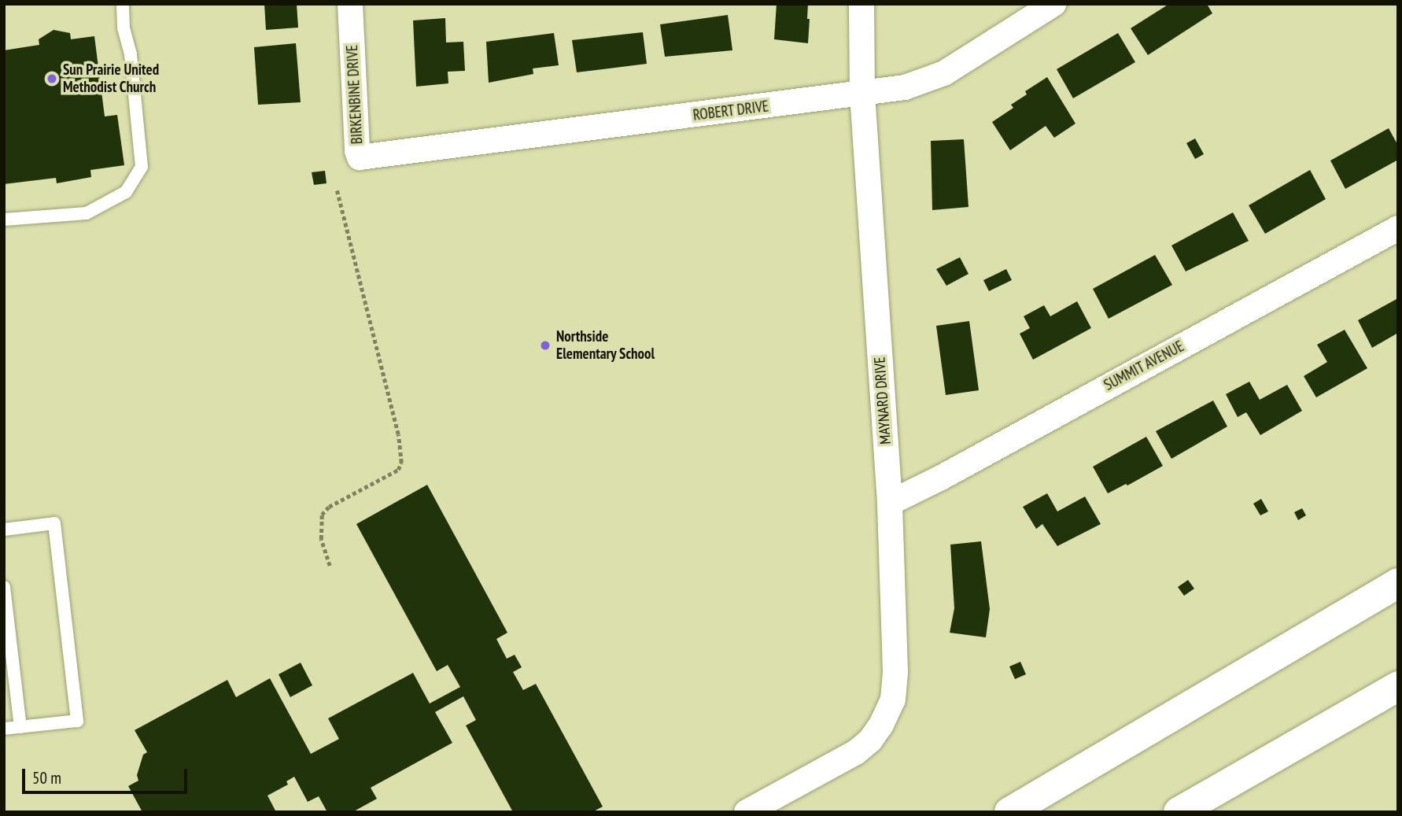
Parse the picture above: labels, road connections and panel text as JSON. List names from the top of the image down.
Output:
{
  "streets": {
    "street": [
      "BIRKENBINE DRIVE",
      "ROBERT DRIVE",
      "SUMMIT AVENUE",
      "MAYNARD DRIVE"
    ]
  },
  "crossings": [
    ["BIRKENBINE DRIVE", "ROBERT DRIVE"],
    ["ROBERT DRIVE", "MAYNARD DRIVE"],
    ["SUMMIT AVENUE", "MAYNARD DRIVE"]
  ],
  "places": ["Sun Prairie United Methodist Church", "Northside Elementary School"],
  "scale_bar": "50 m"
}
